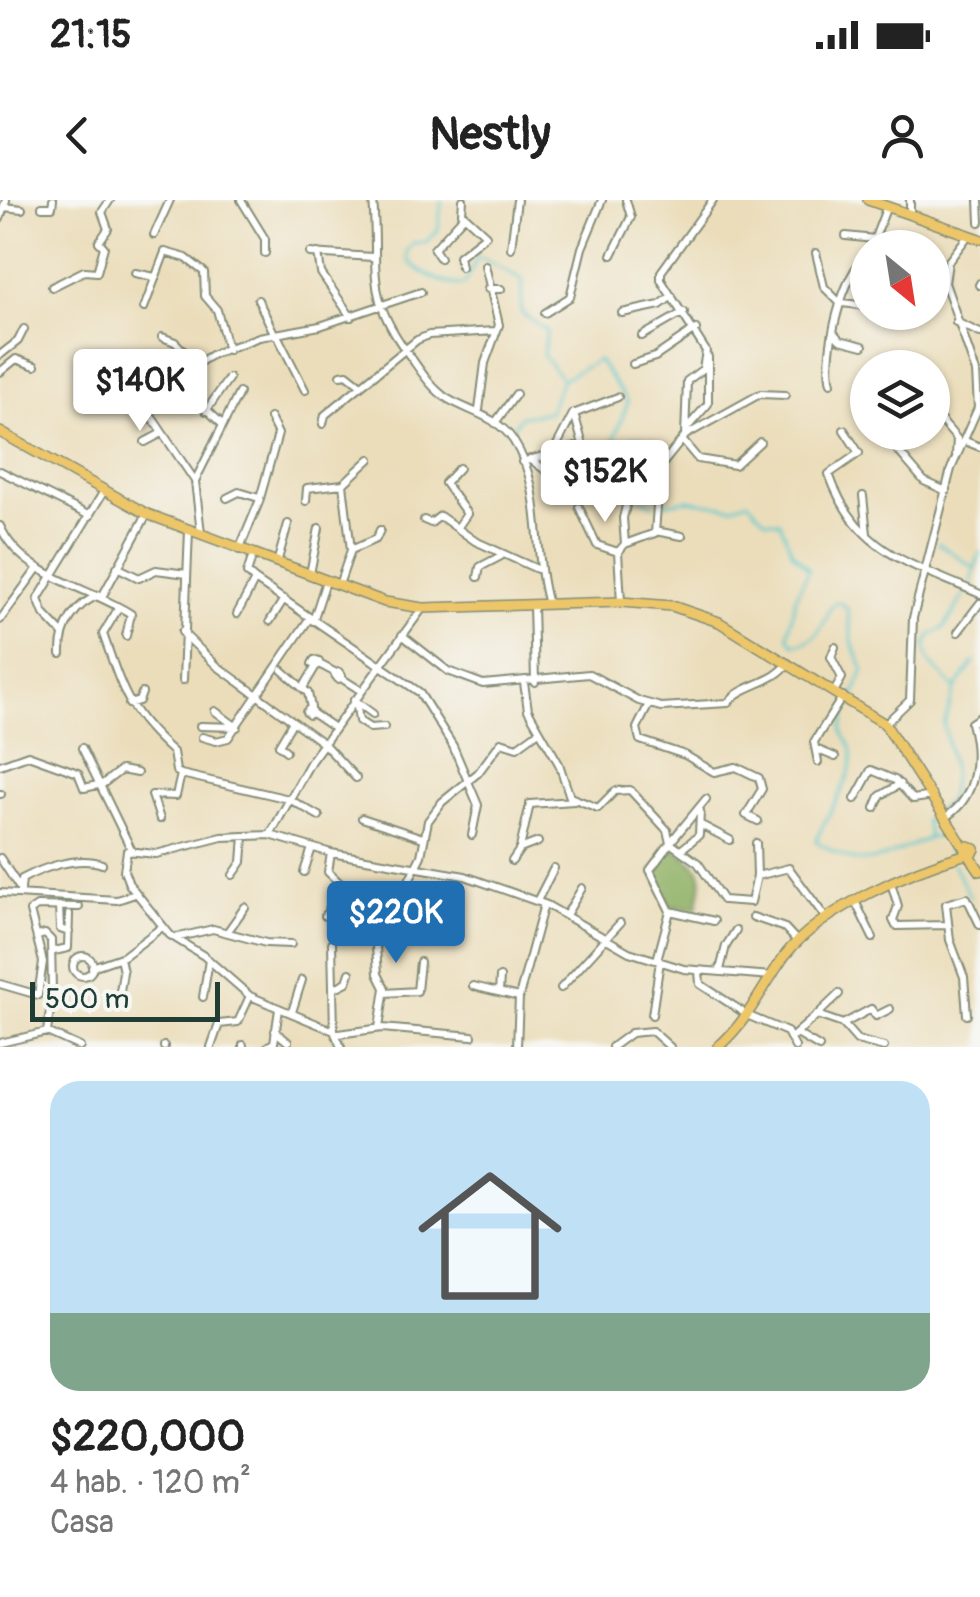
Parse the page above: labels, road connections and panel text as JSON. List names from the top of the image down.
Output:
{
  "scale_bar": "500 m",
  "north": "bottom right",
  "page": {
    "status": "21:15",
    "header": "Nestly",
    "price": ["$140K", "$152K", "$220K"],
    "scale": "500 m",
    "list": [
      {
        "name": "$220,000",
        "note": "4 hab. · 120 m² · Casa"
      }
    ]
  }
}
